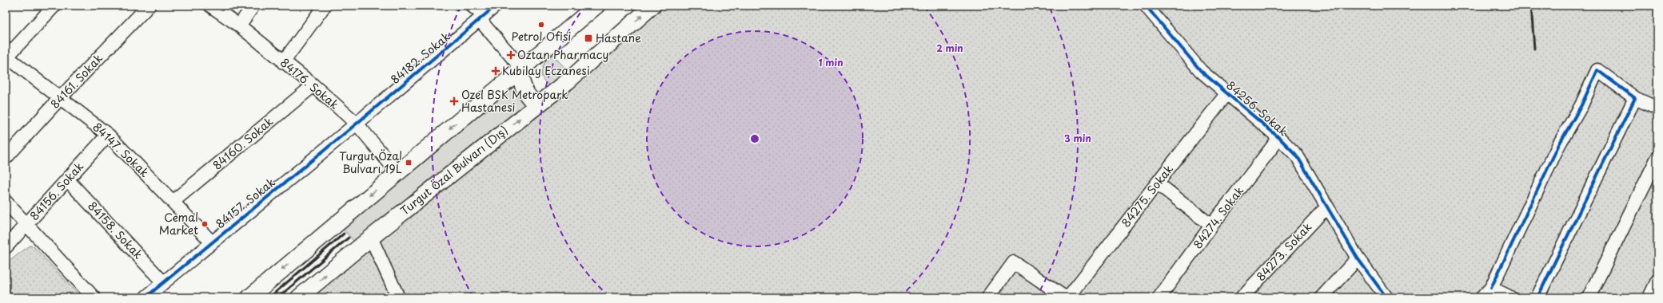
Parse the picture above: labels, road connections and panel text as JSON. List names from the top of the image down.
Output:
{
  "streets": {
    "main road": ["Turgut Özal Bulvarı (Dış)"],
    "street": [
      "84182. Sokak",
      "84161. Sokak",
      "84176. Sokak",
      "84256. Sokak",
      "84160. Sokak",
      "84147. Sokak",
      "84156. Sokak",
      "84275. Sokak",
      "84157. Sokak",
      "84274. Sokak",
      "84158. Sokak",
      "84273. Sokak"
    ]
  },
  "crossings": [
    ["84182. Sokak", "84176. Sokak"],
    ["84182. Sokak", "84157. Sokak"],
    ["84161. Sokak", "84147. Sokak"],
    ["84176. Sokak", "84160. Sokak"],
    ["84176. Sokak", "84157. Sokak"],
    ["84256. Sokak", "84275. Sokak"],
    ["84256. Sokak", "84274. Sokak"],
    ["84256. Sokak", "84273. Sokak"],
    ["84160. Sokak", "84147. Sokak"],
    ["84147. Sokak", "84156. Sokak"],
    ["84147. Sokak", "84157. Sokak"],
    ["84156. Sokak", "84158. Sokak"],
    ["84157. Sokak", "84158. Sokak"]
  ],
  "places": {
    "other": ["Petrol Ofisi", "Cemal Market"],
    "transit": ["Hastane", "Turgut Özal Bulvarı 19L"],
    "health": ["Oztan Pharmacy", "Kubilay Eczanesi", "Ozel BSK Metropark Hastanesi"]
  },
  "rings": ["2 min", "1 min", "3 min"]
}
